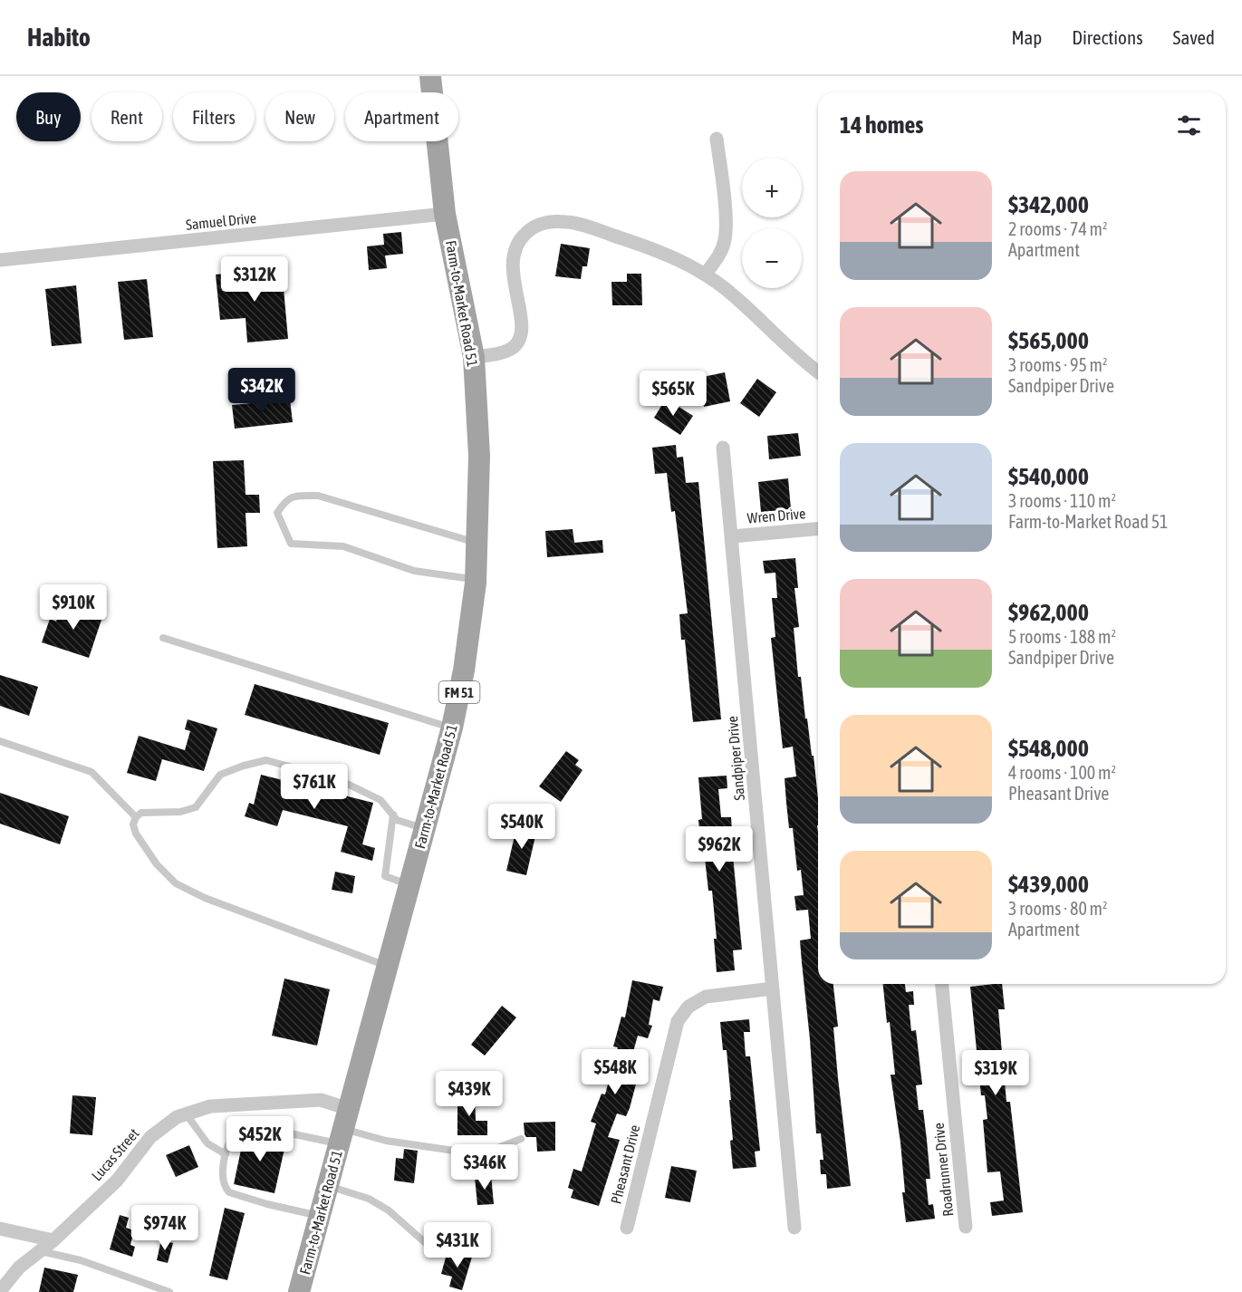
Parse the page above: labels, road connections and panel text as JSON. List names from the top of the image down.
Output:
{
  "streets": {
    "main road": ["Farm-to-Market Road 51", "FM 51"],
    "street": [
      "Samuel Drive",
      "Wren Drive",
      "Sandpiper Drive",
      "Lucas Street",
      "Pheasant Drive",
      "Roadrunner Drive"
    ]
  },
  "crossings": [
    ["Samuel Drive", "Farm-to-Market Road 51"],
    ["Farm-to-Market Road 51", "Lucas Street"],
    ["Wren Drive", "Sandpiper Drive"],
    ["Sandpiper Drive", "Pheasant Drive"]
  ],
  "page": {
    "header": "Habito",
    "nav": ["Map", "Directions", "Saved"],
    "chip": [
      "Buy",
      "Rent",
      "Filters",
      "New",
      "Apartment"
    ],
    "heading": "14 homes",
    "map_buttons": ["+", "−"],
    "list": [
      {
        "name": "$342,000",
        "note": "2 rooms · 74 m² · Apartment"
      },
      {
        "name": "$565,000",
        "note": "3 rooms · 95 m² · Sandpiper Drive"
      },
      {
        "name": "$540,000",
        "note": "3 rooms · 110 m² · Farm-to-Market Road 51"
      },
      {
        "name": "$962,000",
        "note": "5 rooms · 188 m² · Sandpiper Drive"
      },
      {
        "name": "$548,000",
        "note": "4 rooms · 100 m² · Pheasant Drive"
      },
      {
        "name": "$439,000",
        "note": "3 rooms · 80 m² · Apartment"
      }
    ],
    "price": [
      "$312K",
      "$342K",
      "$565K",
      "$910K",
      "$761K",
      "$540K",
      "$962K",
      "$548K",
      "$319K",
      "$439K",
      "$452K",
      "$346K",
      "$974K",
      "$431K"
    ]
  }
}
